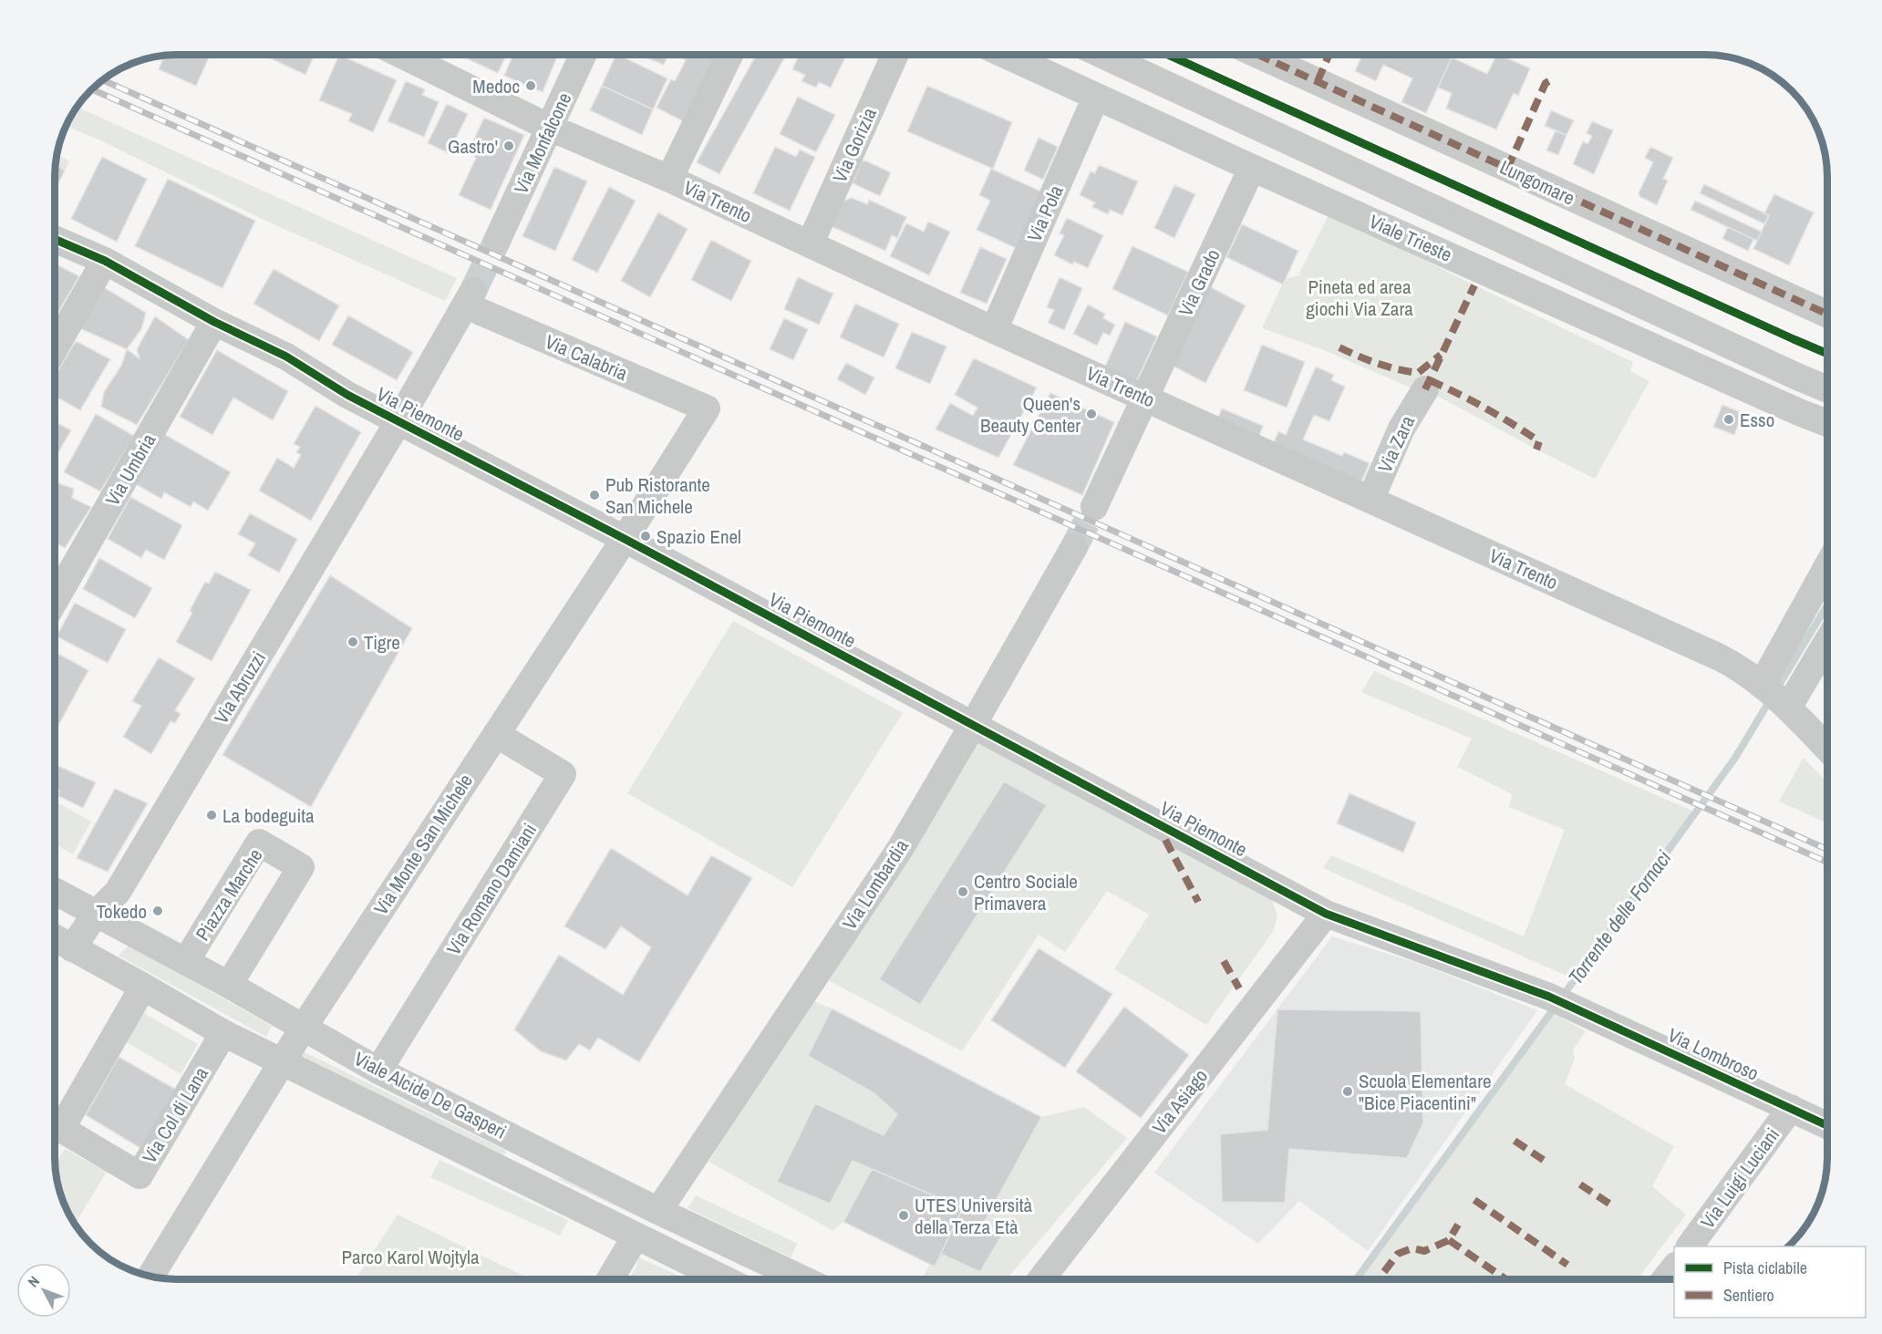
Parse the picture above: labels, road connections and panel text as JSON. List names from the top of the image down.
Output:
{
  "streets": {
    "street": [
      "Via Monfalcone",
      "Via Gorizia",
      "Lungomare",
      "Via Trento",
      "Via Pola",
      "Viale Trieste",
      "Via Grado",
      "Via Calabria",
      "Via Piemonte",
      "Via Zara",
      "Via Umbria",
      "Via Abruzzi",
      "Via Monte San Michele",
      "Via Lombardia",
      "Via Romano Damiani",
      "Piazza Marche",
      "Via Lombroso",
      "Viale Alcide De Gasperi",
      "Via Asiago",
      "Via Col di Lana",
      "Via Luigi Luciani"
    ]
  },
  "crossings": [
    ["Via Monfalcone", "Via Trento"],
    ["Via Gorizia", "Via Trento"],
    ["Via Trento", "Via Pola"],
    ["Via Trento", "Via Grado"],
    ["Via Trento", "Via Zara"],
    ["Via Pola", "Viale Trieste"],
    ["Viale Trieste", "Via Grado"],
    ["Via Calabria", "Via Piemonte"],
    ["Via Calabria", "Via Abruzzi"],
    ["Via Calabria", "Via Monte San Michele"],
    ["Via Piemonte", "Via Umbria"],
    ["Via Piemonte", "Via Abruzzi"],
    ["Via Piemonte", "Via Monte San Michele"],
    ["Via Piemonte", "Via Lombardia"],
    ["Via Piemonte", "Via Lombroso"],
    ["Via Piemonte", "Via Asiago"],
    ["Via Abruzzi", "Viale Alcide De Gasperi"],
    ["Via Monte San Michele", "Via Romano Damiani"],
    ["Via Monte San Michele", "Viale Alcide De Gasperi"],
    ["Via Lombardia", "Viale Alcide De Gasperi"],
    ["Via Romano Damiani", "Viale Alcide De Gasperi"],
    ["Piazza Marche", "Viale Alcide De Gasperi"],
    ["Via Lombroso", "Via Luigi Luciani"],
    ["Viale Alcide De Gasperi", "Via Col di Lana"]
  ],
  "water": ["Torrente delle Fornaci"],
  "parks": ["Pineta ed area giochi Via Zara", "Parco Karol Wojtyla"],
  "places": [
    "Medoc",
    "Gastro'",
    "Queen's Beauty Center",
    "Esso",
    "Pub Ristorante San Michele",
    "Spazio Enel",
    "Tigre",
    "La bodeguita",
    "Centro Sociale Primavera",
    "Tokedo",
    "Scuola Elementare \"Bice Piacentini\"",
    "UTES Università della Terza Età"
  ],
  "legend": ["Pista ciclabile", "Sentiero"],
  "north": "top left"
}
